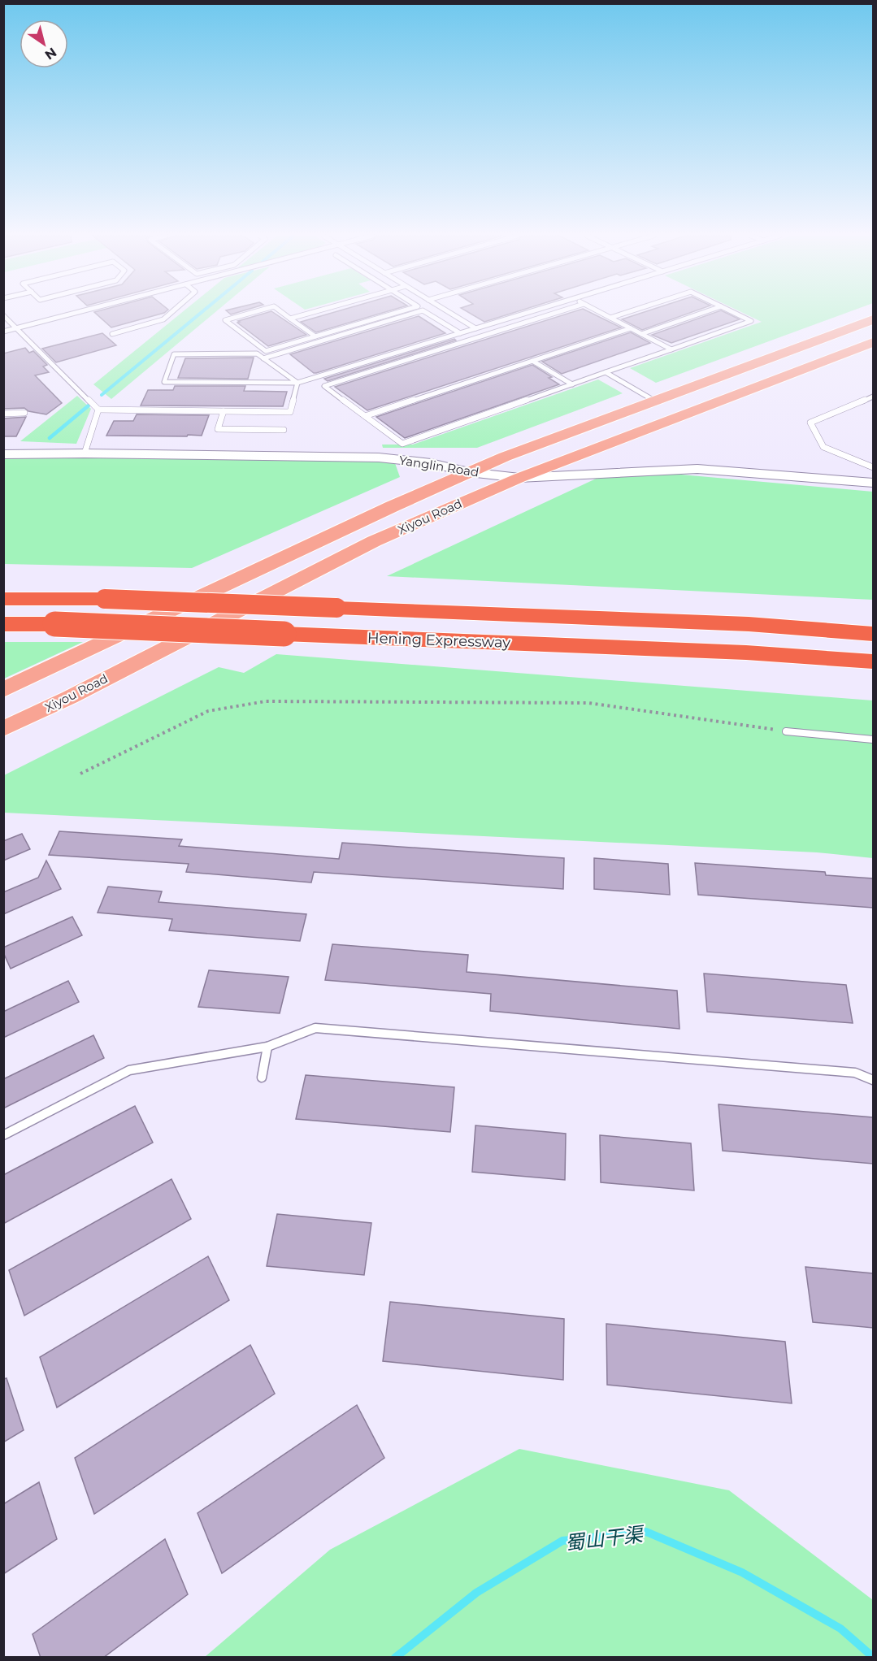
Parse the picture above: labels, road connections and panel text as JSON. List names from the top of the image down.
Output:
{
  "streets": {
    "highway": ["Hening Expressway"],
    "main road": ["Xiyou Road"],
    "street": ["Yanglin Road"]
  },
  "crossings": [
    ["Yanglin Road", "Xiyou Road"]
  ],
  "water": ["蜀山干渠"],
  "north": "bottom right"
}
